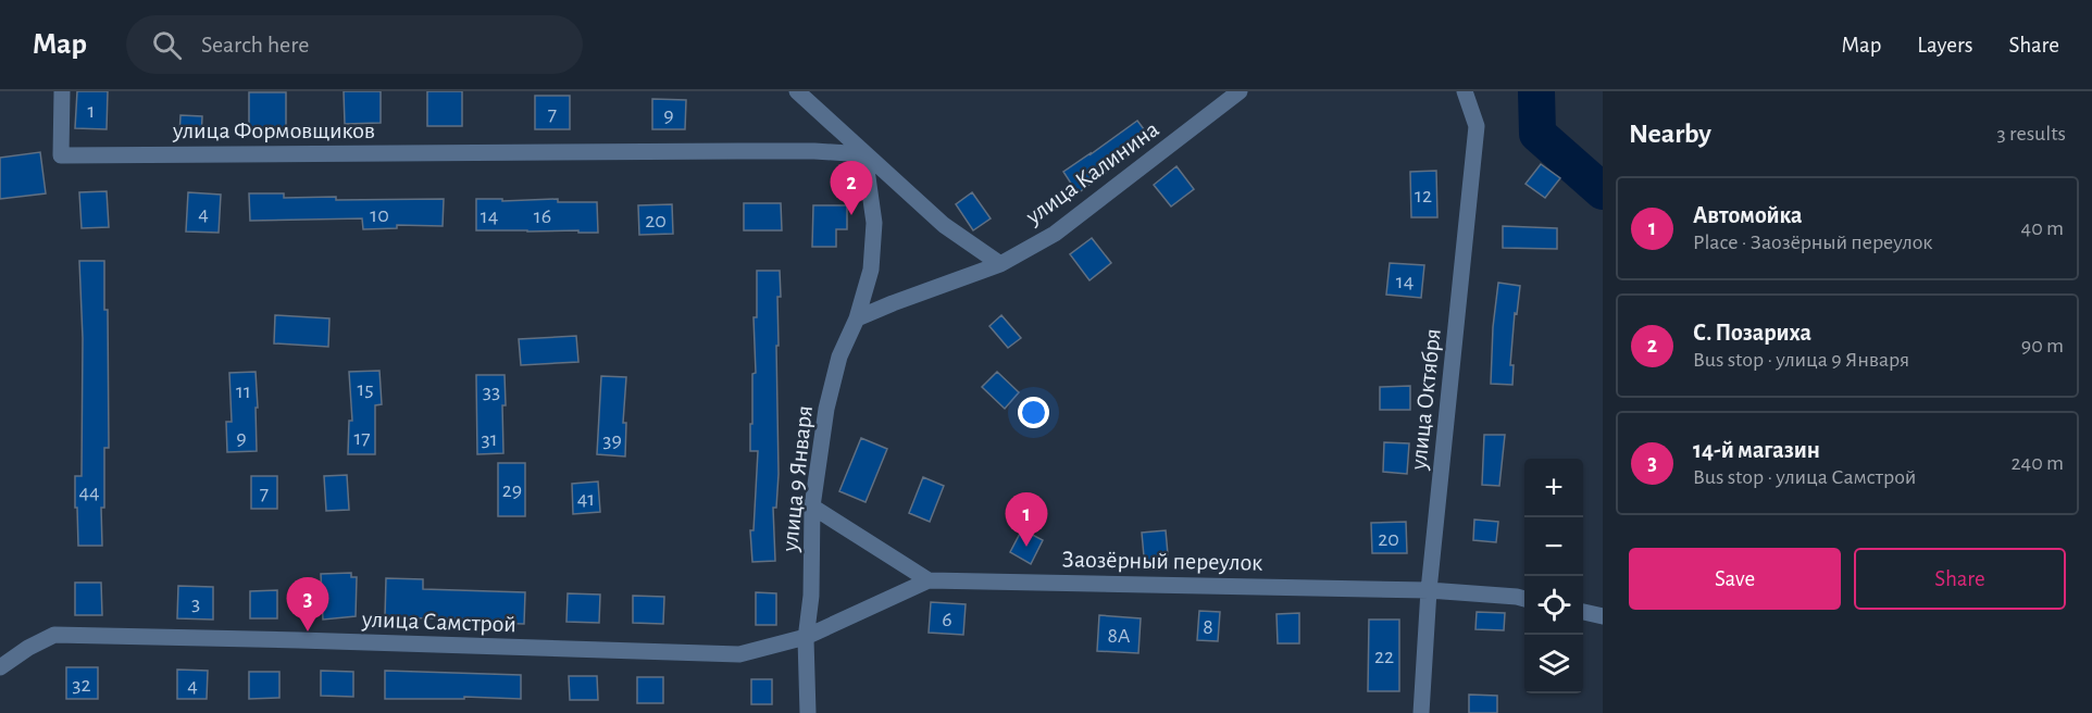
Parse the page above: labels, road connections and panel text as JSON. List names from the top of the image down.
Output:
{
  "streets": {
    "street": [
      "улица Формовщиков",
      "улица Калинина",
      "улица Октября",
      "улица 9 Января",
      "Заозёрный переулок",
      "улица Самстрой"
    ]
  },
  "crossings": [
    ["улица Формовщиков", "улица 9 Января"],
    ["улица Калинина", "улица 9 Января"],
    ["улица Октября", "Заозёрный переулок"],
    ["улица 9 Января", "Заозёрный переулок"],
    ["улица 9 Января", "улица Самстрой"],
    ["Заозёрный переулок", "улица Самстрой"]
  ],
  "house_numbers": [
    "1",
    "7",
    "9",
    "12",
    "4",
    "10",
    "14",
    "16",
    "20",
    "14",
    "15",
    "11",
    "33",
    "9",
    "17",
    "31",
    "39",
    "29",
    "44",
    "7",
    "41",
    "20",
    "3",
    "6",
    "8",
    "8А",
    "22",
    "32",
    "4"
  ],
  "page": {
    "header": "Map",
    "search": "Search here",
    "nav": ["Map", "Layers", "Share"],
    "heading": ["Nearby", "3 results"],
    "pins": ["2", "1", "3"],
    "list": [
      {
        "mark": "1",
        "name": "Автомойка",
        "note": "Place · Заозёрный переулок",
        "value": "40 m"
      },
      {
        "mark": "2",
        "name": "С. Позариха",
        "note": "Bus stop · улица 9 Января",
        "value": "90 m"
      },
      {
        "mark": "3",
        "name": "14-й магазин",
        "note": "Bus stop · улица Самстрой",
        "value": "240 m"
      }
    ],
    "map_buttons": ["+", "−"],
    "buttons": ["Save", "Share"]
  }
}
